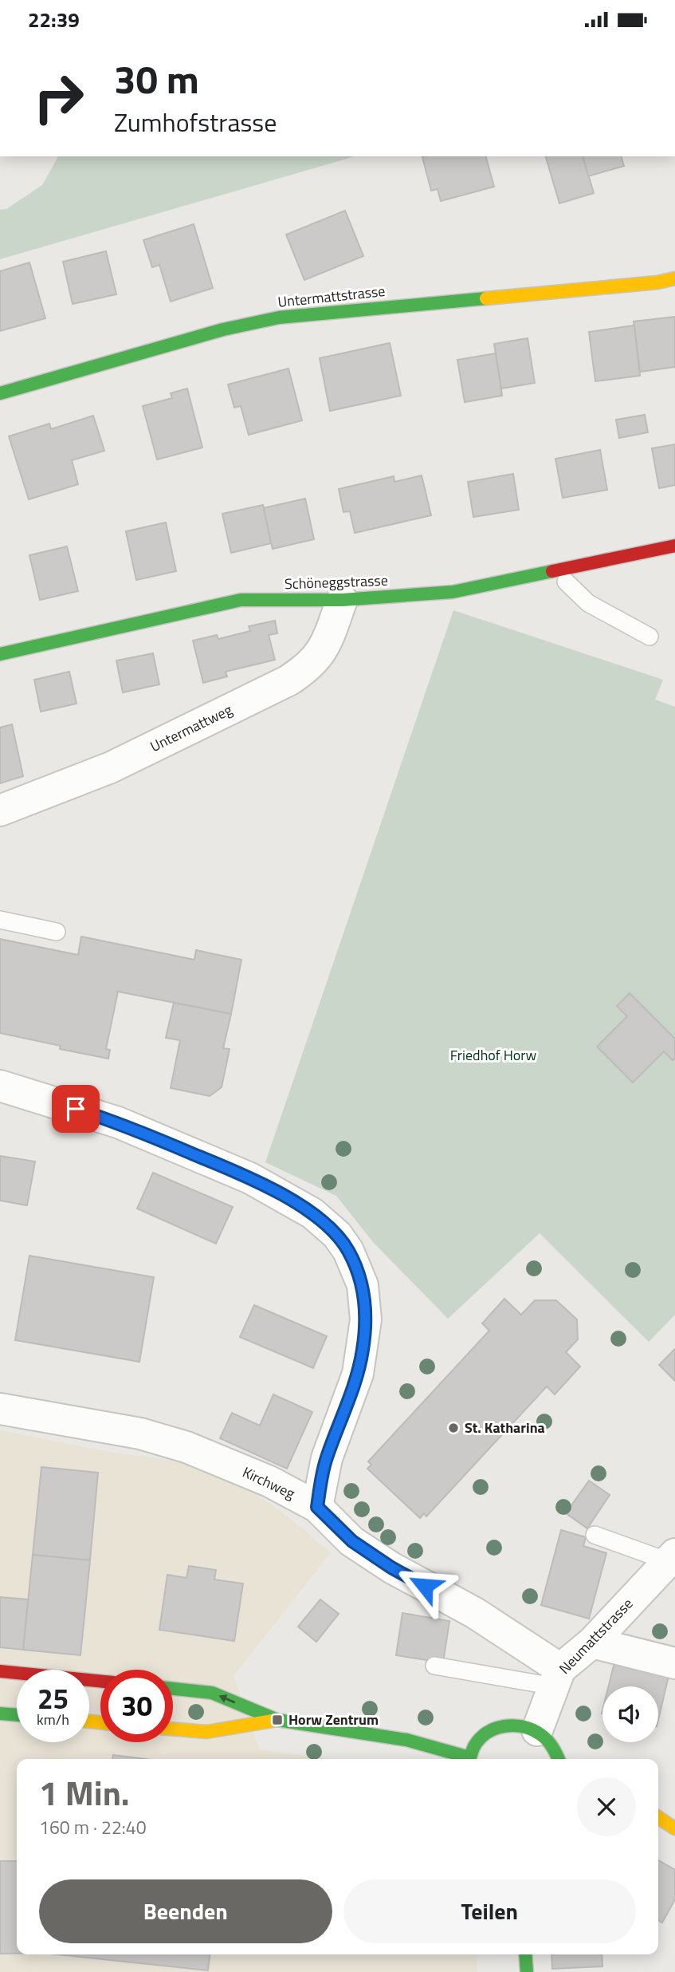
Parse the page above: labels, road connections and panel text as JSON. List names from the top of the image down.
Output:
{
  "streets": {
    "street": [
      "Untermattstrasse",
      "Schöneggstrasse",
      "Untermattweg",
      "Kirchweg",
      "Neumattstrasse"
    ]
  },
  "crossings": [
    ["Schöneggstrasse", "Untermattweg"],
    ["Kirchweg", "Neumattstrasse"]
  ],
  "parks": ["Friedhof Horw"],
  "places": {
    "other": ["St. Katharina"],
    "transit": ["Horw Zentrum"]
  },
  "page": {
    "status": "22:39",
    "turn": ["30 m", "Zumhofstrasse"],
    "speed": "25 km/h",
    "limit": "30",
    "heading": ["1 Min.", "160 m · 22:40"],
    "buttons": ["Beenden", "Teilen"]
  }
}
